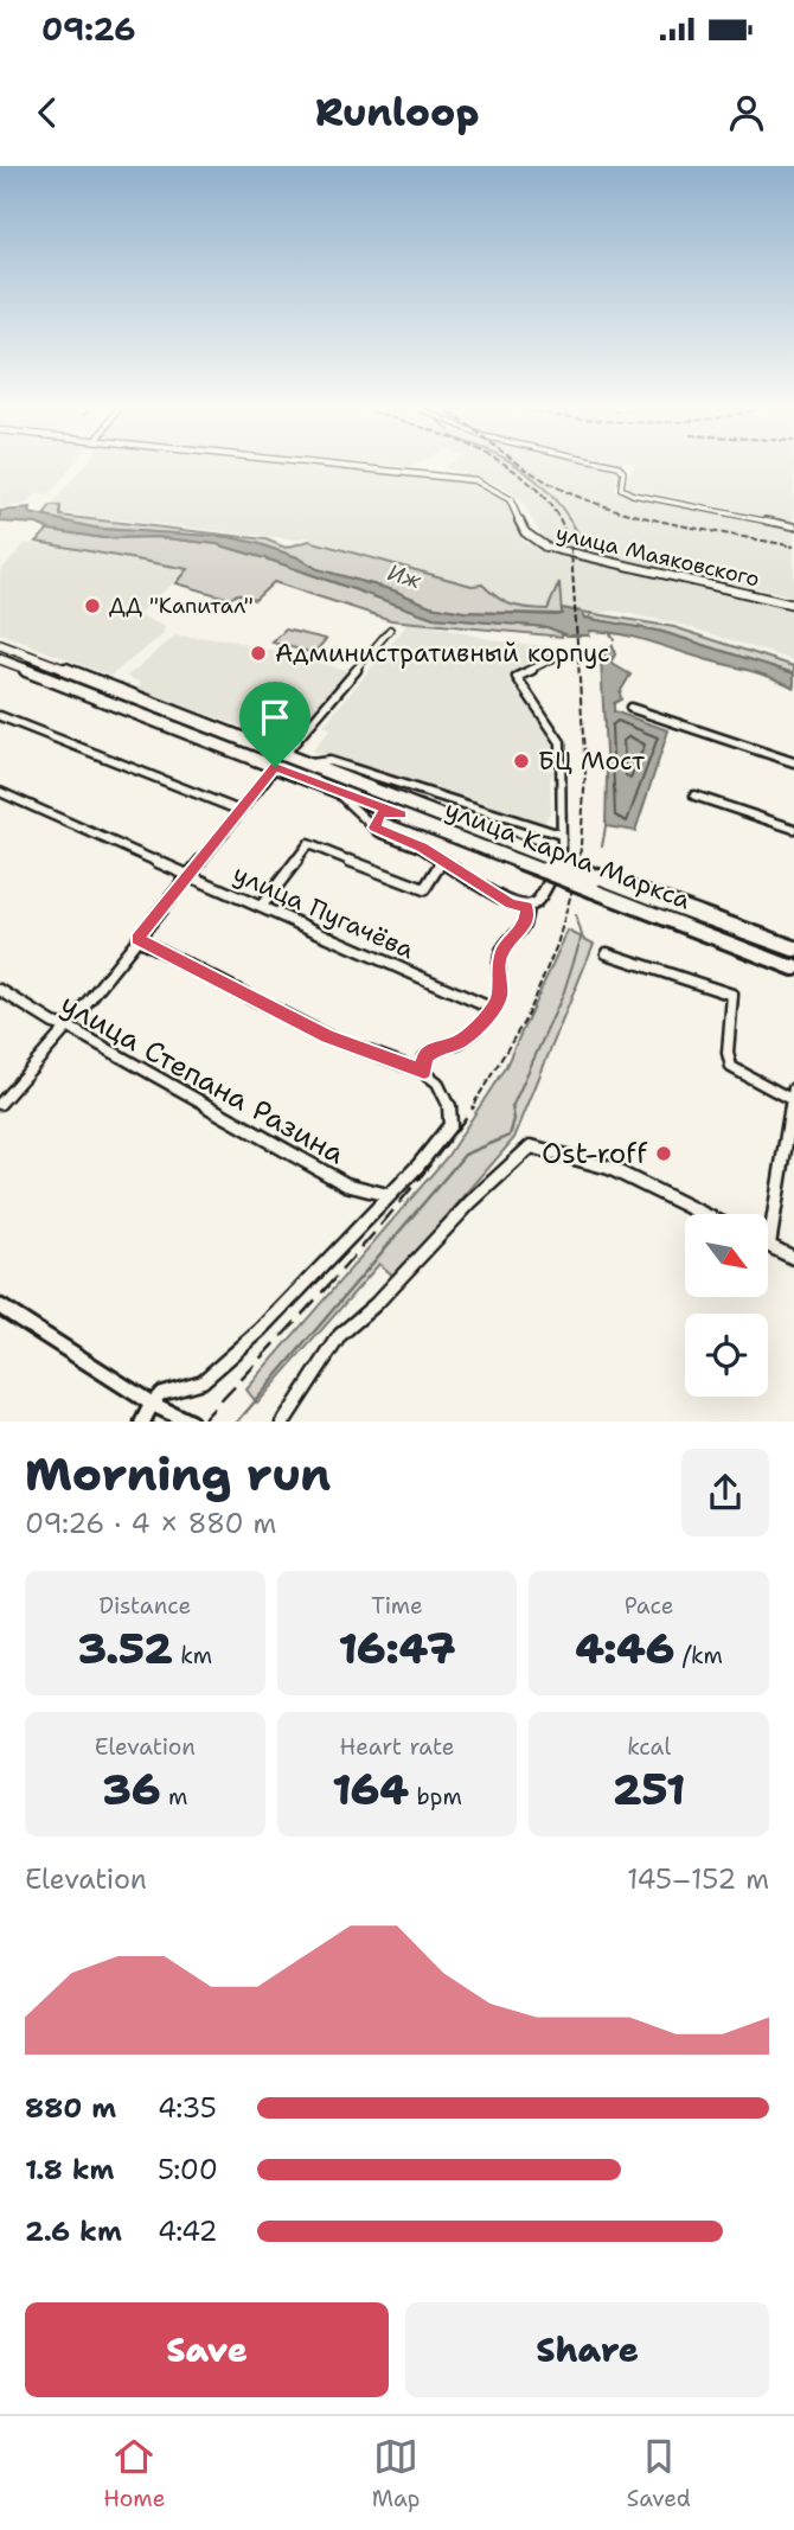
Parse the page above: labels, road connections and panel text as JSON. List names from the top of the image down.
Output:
{
  "streets": {
    "main road": ["улица Маяковского", "улица Карла Маркса"],
    "street": ["улица Пугачёва", "улица Степана Разина"]
  },
  "water": ["Иж"],
  "places": [
    "ДД \"Капитал\"",
    "Административный корпус",
    "БЦ Мост",
    "Ost-roff"
  ],
  "north": "bottom right",
  "page": {
    "status": "09:26",
    "header": "Runloop",
    "heading": ["Morning run", "09:26 · 4 × 880 m"],
    "stats": [
      ["Distance", "3.52 km"],
      ["Time", "16:47"],
      ["Pace", "4:46 /km"],
      ["Elevation", "36 m"],
      ["Heart rate", "164 bpm"],
      ["kcal", "251"]
    ],
    "chart": ["Elevation", "145–152 m"],
    "list": [
      {
        "name": "880 m",
        "note": "4:35"
      },
      {
        "name": "1.8 km",
        "note": "5:00"
      },
      {
        "name": "2.6 km",
        "note": "4:42"
      }
    ],
    "buttons": ["Save", "Share"],
    "tabs": ["Home", "Map", "Saved"]
  }
}
